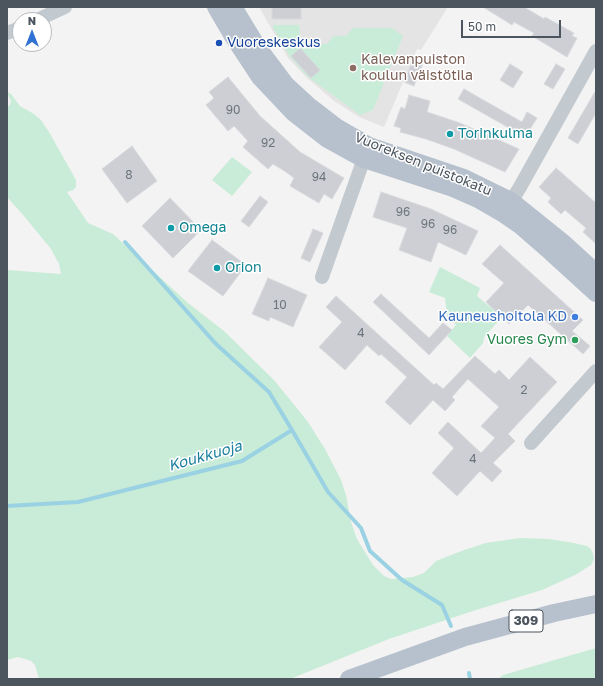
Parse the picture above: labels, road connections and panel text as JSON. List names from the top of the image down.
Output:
{
  "streets": {
    "main road": ["Vuoreksen puistokatu", "309"]
  },
  "water": ["Koukkuoja"],
  "places": [
    "Vuoreskeskus",
    "Kalevanpuiston koulun väistötila",
    "Torinkulma",
    "Omega",
    "Orion",
    "Kauneushoitola KD",
    "Vuores Gym"
  ],
  "house_numbers": [
    "90",
    "92",
    "8",
    "94",
    "96",
    "96",
    "96",
    "10",
    "4",
    "2",
    "4"
  ],
  "scale_bar": "50 m",
  "north": "top"
}
